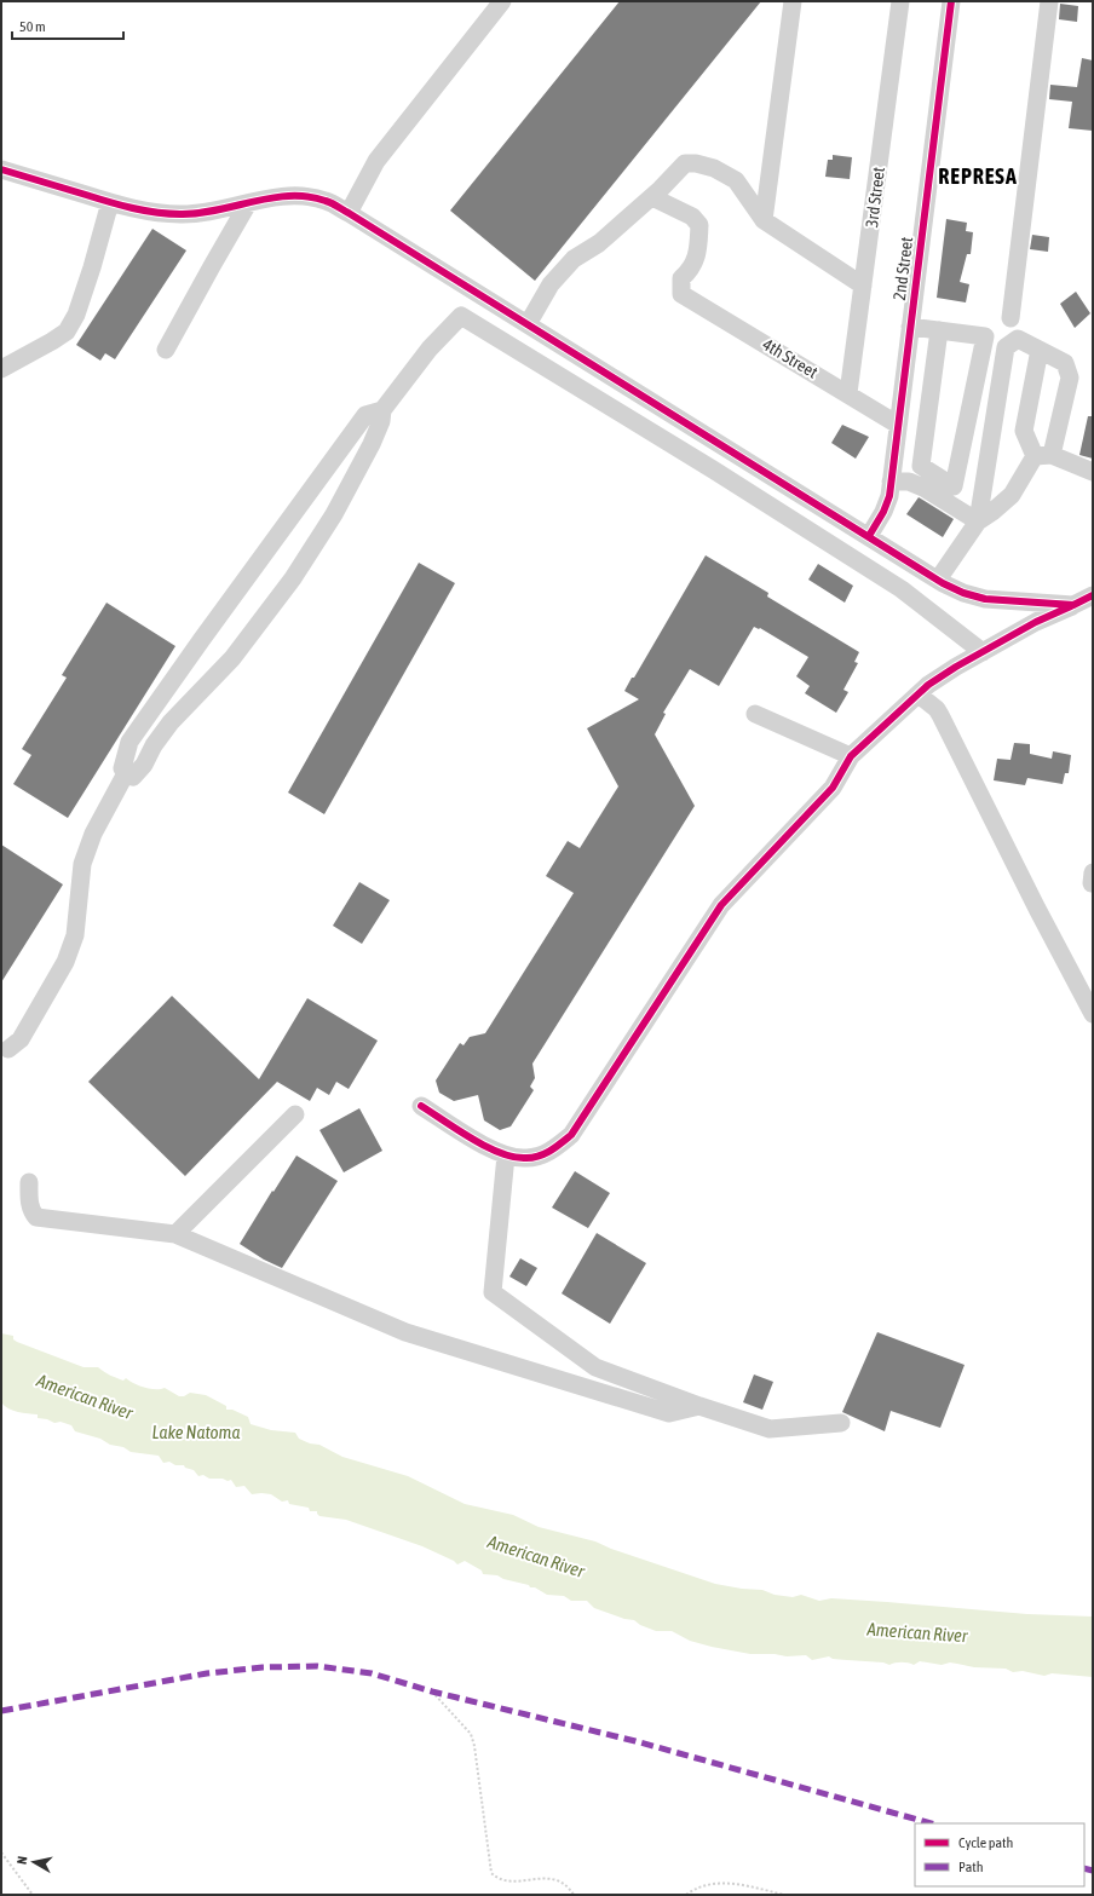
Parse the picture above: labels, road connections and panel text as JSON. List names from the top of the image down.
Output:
{
  "streets": {
    "street": ["3rd Street", "2nd Street", "4th Street"]
  },
  "crossings": [
    ["3rd Street", "4th Street"],
    ["2nd Street", "4th Street"]
  ],
  "districts": ["REPRESA"],
  "water": ["American River", "Lake Natoma"],
  "legend": ["Cycle path", "Path"],
  "scale_bar": "50 m",
  "north": "left"
}
